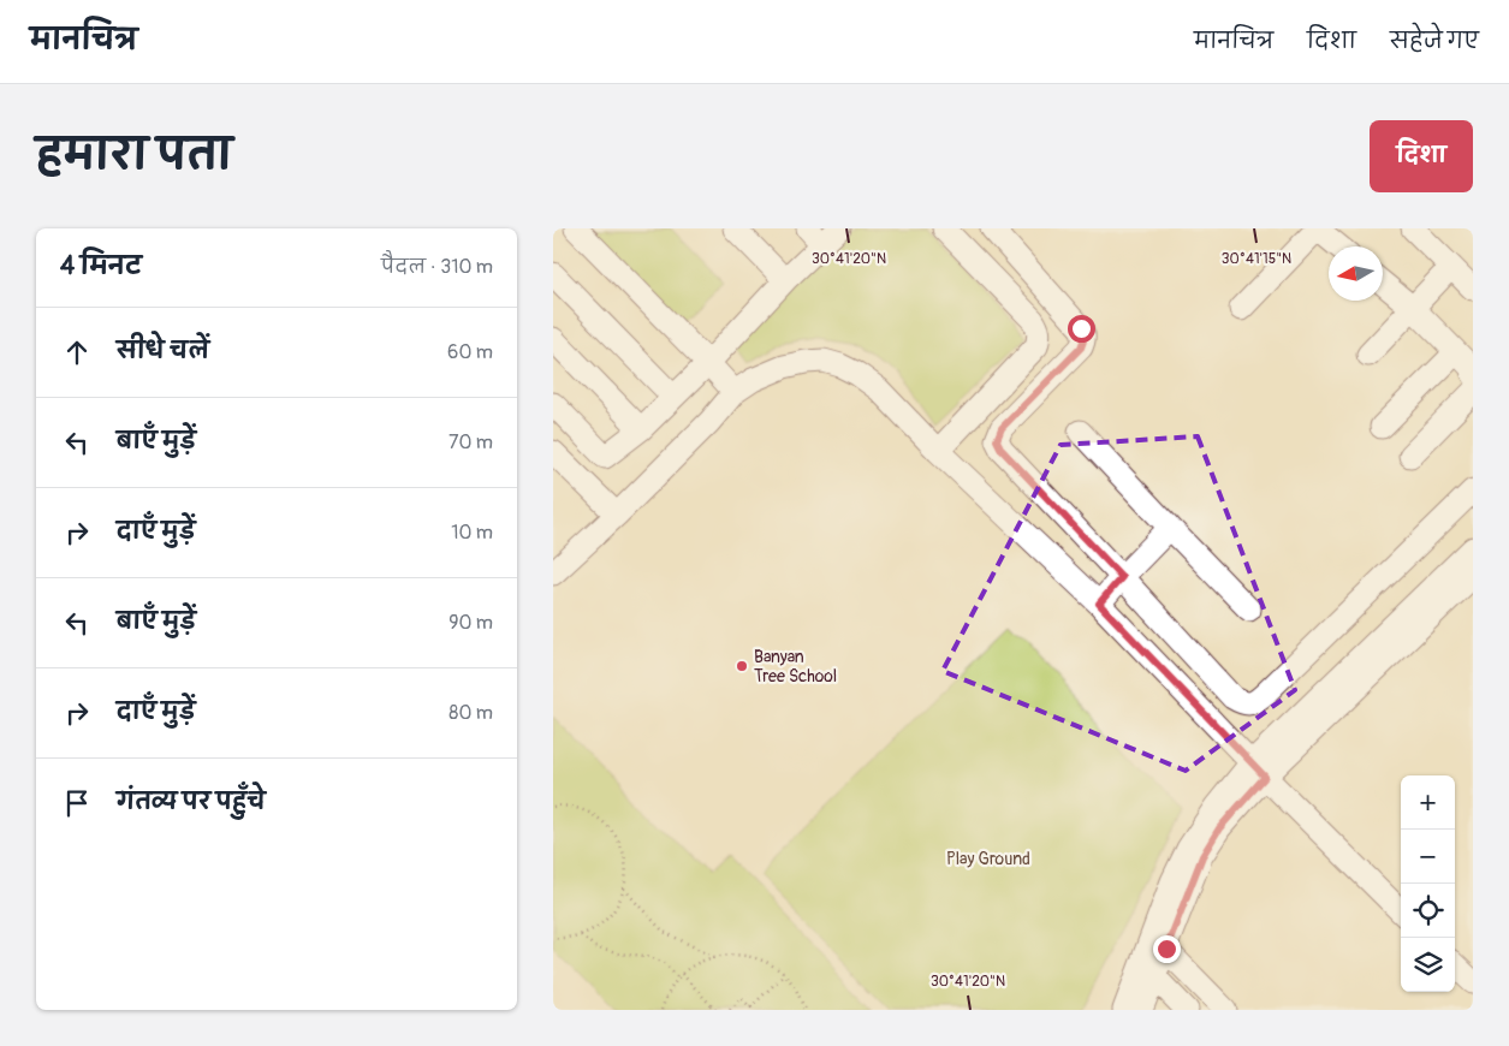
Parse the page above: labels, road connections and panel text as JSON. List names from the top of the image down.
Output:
{
  "parks": ["Play Ground"],
  "places": ["Banyan Tree School"],
  "north": "left",
  "page": {
    "header": "मानचित्र",
    "nav": ["मानचित्र", "दिशा", "सहेजे गए"],
    "title": "हमारा पता",
    "buttons": "दिशा",
    "heading": ["4 मिनट", "पैदल · 310 m"],
    "list": [
      ["सीधे चलें", "60 m"],
      ["बाएँ मुड़ें", "70 m"],
      ["दाएँ मुड़ें", "10 m"],
      ["बाएँ मुड़ें", "90 m"],
      ["दाएँ मुड़ें", "80 m"],
      "गंतव्य पर पहुँचे"
    ],
    "map_buttons": ["+", "−"]
  },
  "coordinates": ["30°41'20\"N", "30°41'15\"N"]
}
